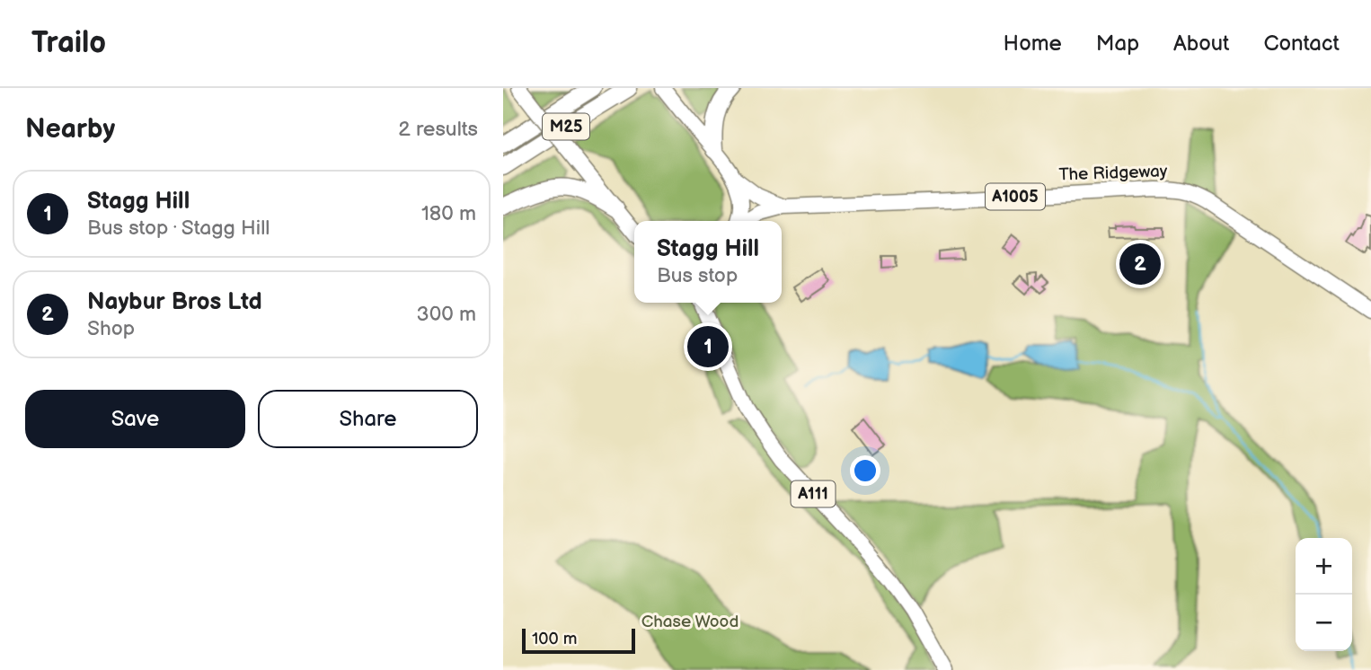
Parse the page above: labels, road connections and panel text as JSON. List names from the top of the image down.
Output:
{
  "streets": {
    "highway": ["M25"],
    "main road": ["The Ridgeway", "A1005", "A111"]
  },
  "parks": ["Chase Wood"],
  "scale_bar": "100 m",
  "page": {
    "header": "Trailo",
    "nav": [
      "Home",
      "Map",
      "About",
      "Contact"
    ],
    "heading": ["Nearby", "2 results"],
    "list": [
      {
        "mark": "1",
        "name": "Stagg Hill",
        "note": "Bus stop · Stagg Hill",
        "value": "180 m"
      },
      {
        "mark": "2",
        "name": "Naybur Bros Ltd",
        "note": "Shop",
        "value": "300 m"
      }
    ],
    "popup": ["Stagg Hill", "Bus stop"],
    "pins": ["2", "1"],
    "buttons": ["Save", "Share"],
    "map_buttons": ["+", "−"],
    "scale": "100 m"
  }
}
